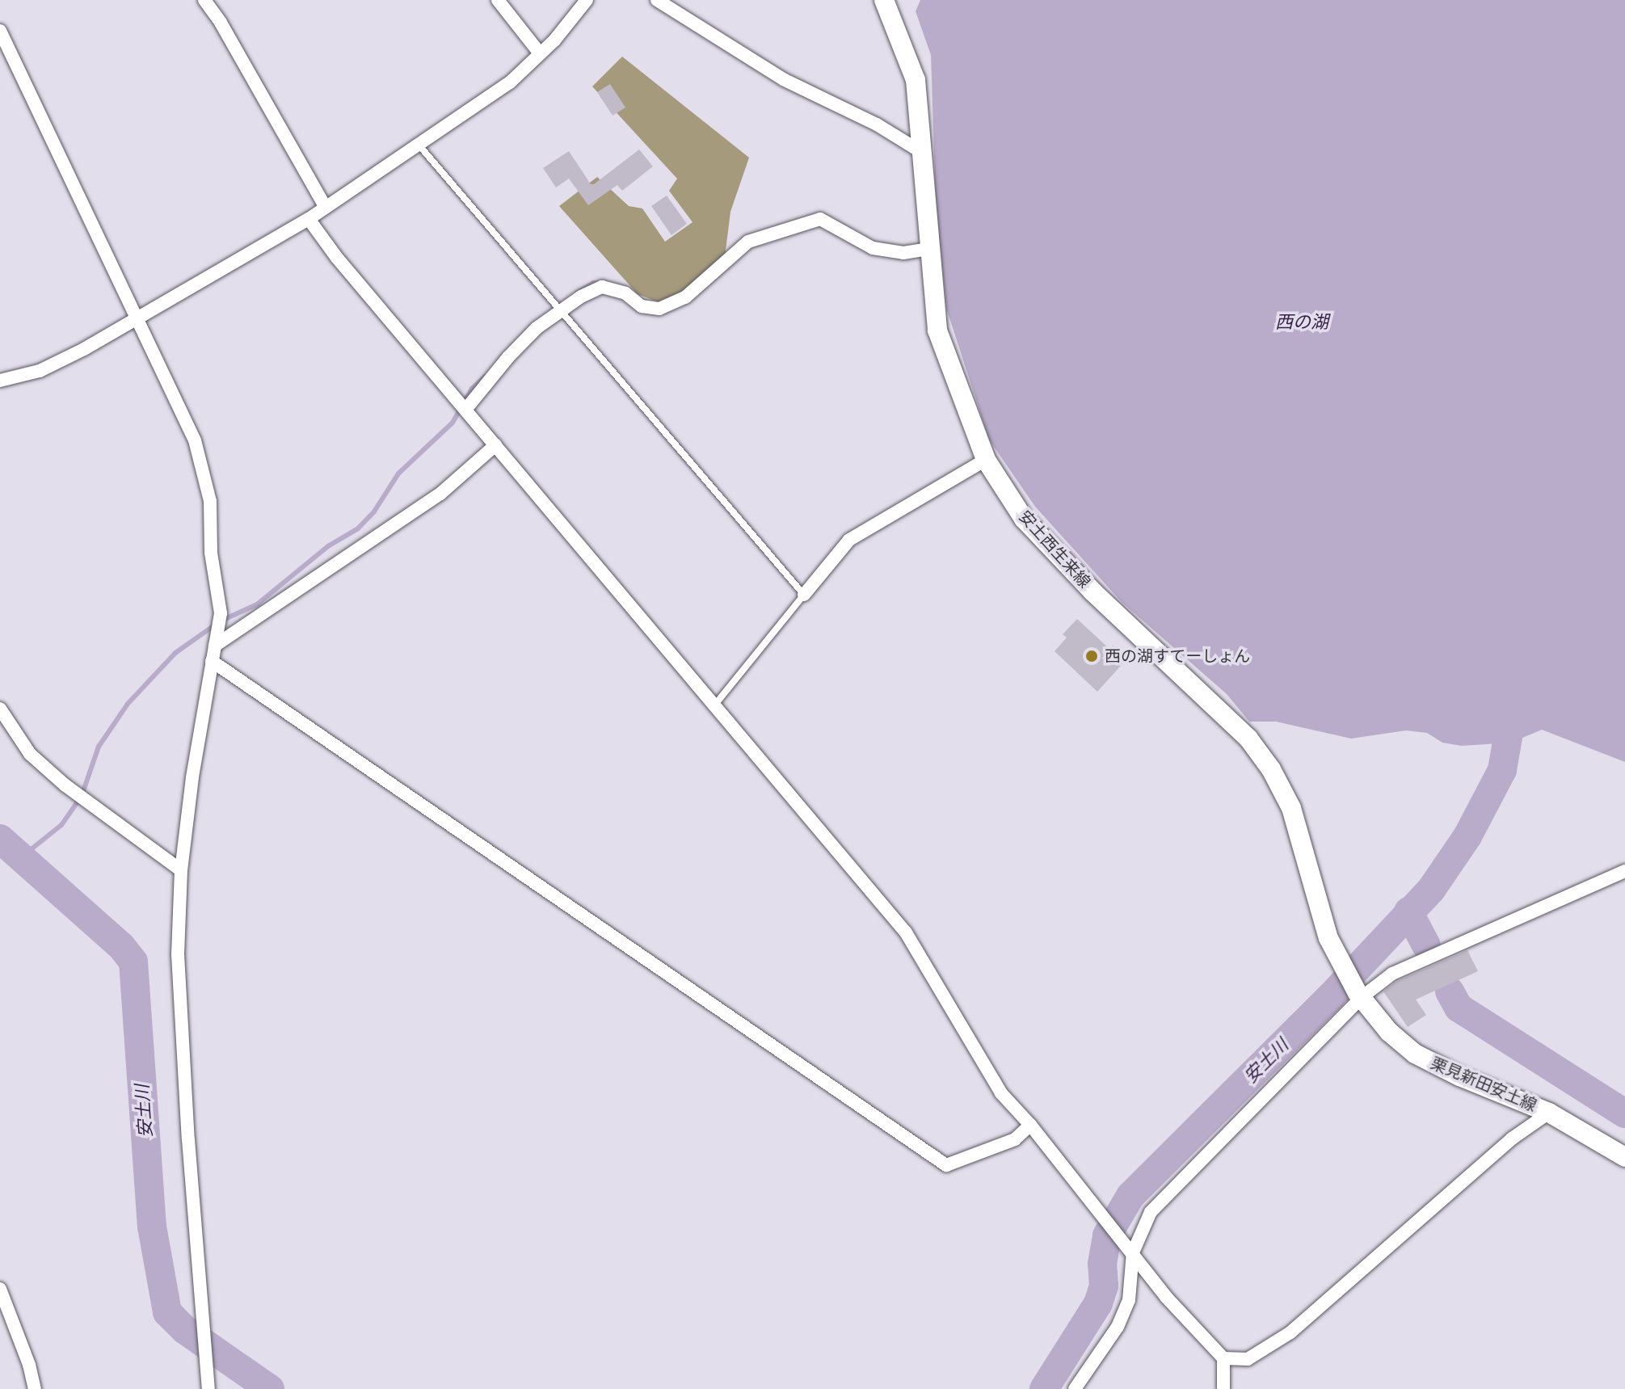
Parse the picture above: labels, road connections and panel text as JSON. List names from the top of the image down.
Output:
{
  "streets": {
    "main road": ["安土西生来線", "栗見新田安土線"]
  },
  "crossings": [
    ["安土西生来線", "栗見新田安土線"]
  ],
  "water": ["西の湖", "安土川"],
  "places": ["西の湖すてーしょん"]
}
